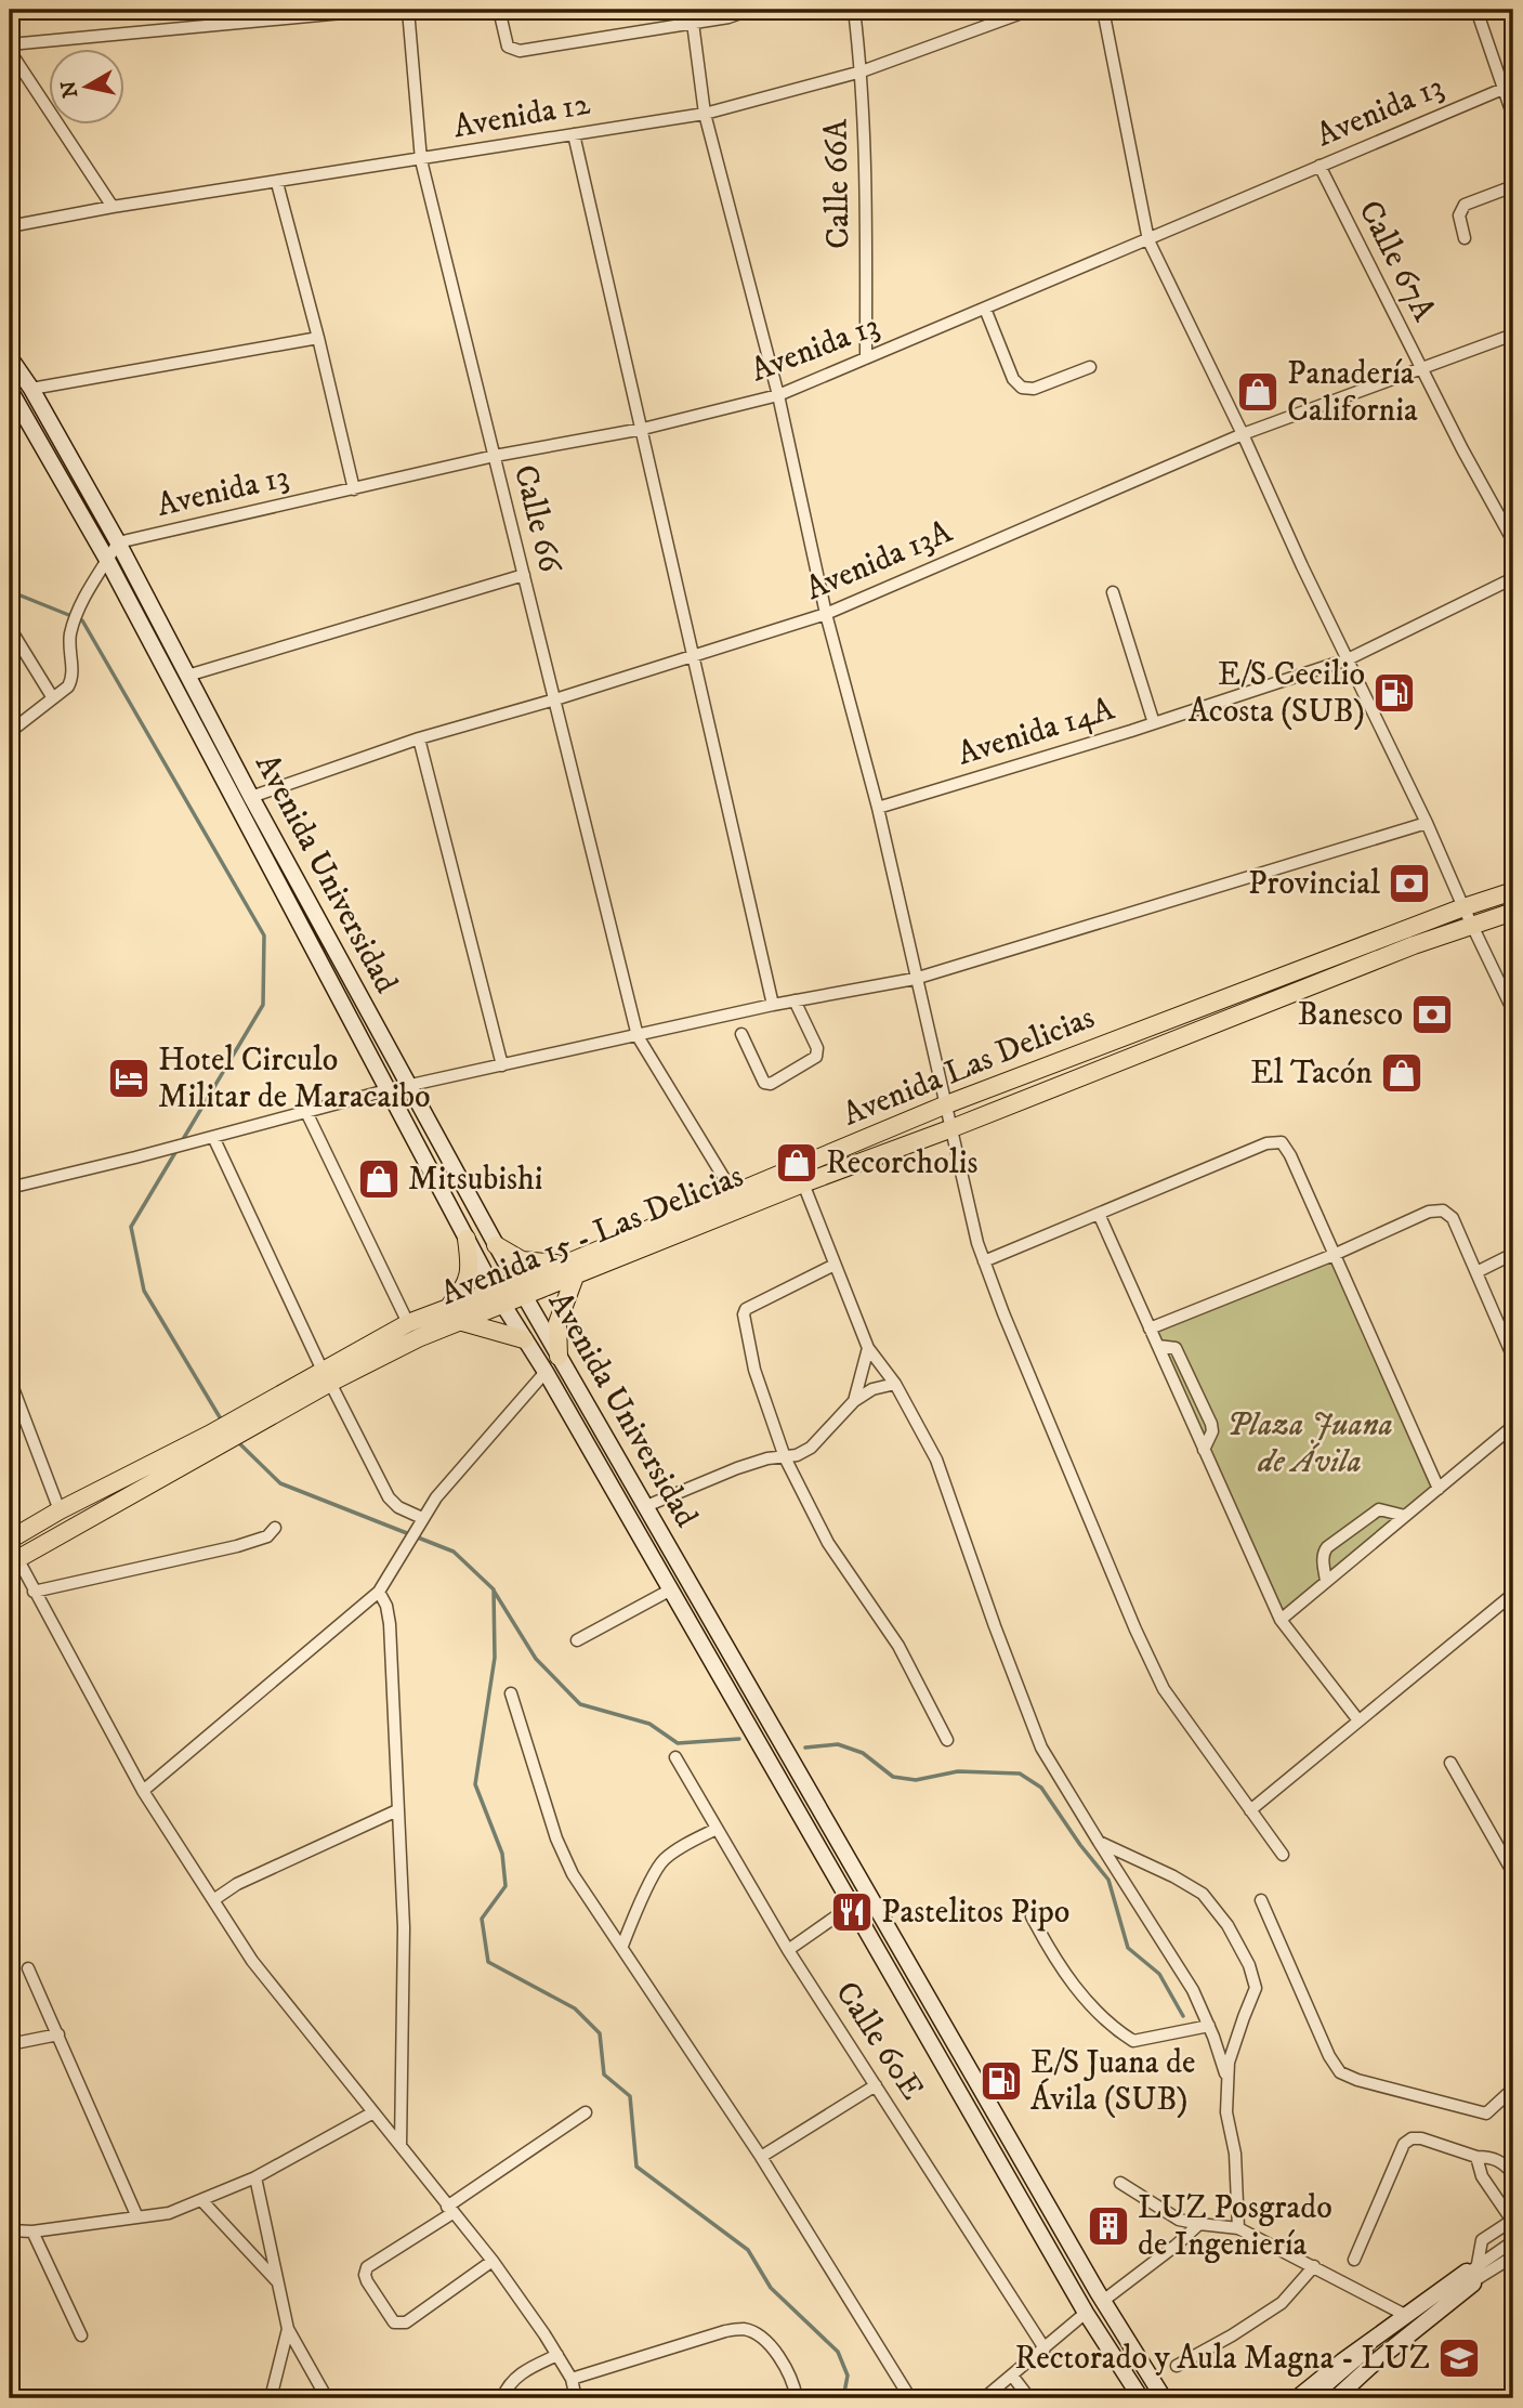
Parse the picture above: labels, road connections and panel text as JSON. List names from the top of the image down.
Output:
{
  "streets": {
    "main road": ["Avenida Las Delicias", "Avenida 15 - Las Delicias"],
    "street": [
      "Avenida 13",
      "Avenida 12",
      "Calle 66A",
      "Calle 67A",
      "Calle 66",
      "Avenida 13A",
      "Avenida 14A",
      "Avenida Universidad",
      "Calle 60E"
    ]
  },
  "crossings": [
    ["Avenida 13", "Calle 66A"],
    ["Avenida 13", "Calle 67A"],
    ["Avenida 13", "Calle 66"],
    ["Avenida 13", "Avenida Universidad"],
    ["Avenida 12", "Calle 66A"],
    ["Avenida 12", "Calle 66"],
    ["Calle 67A", "Avenida 13A"],
    ["Calle 66", "Avenida 13A"],
    ["Calle 66", "Avenida Las Delicias"],
    ["Avenida 13A", "Avenida Universidad"],
    ["Avenida Universidad", "Avenida Las Delicias"],
    ["Avenida Universidad", "Avenida 15 - Las Delicias"],
    ["Avenida Las Delicias", "Avenida 15 - Las Delicias"]
  ],
  "parks": ["Plaza Juana de Ávila"],
  "places": {
    "shop": [
      "Panadería California",
      "El Tacón",
      "Recorcholis",
      "Mitsubishi"
    ],
    "fuel station": ["E/S Cecilio Acosta (SUB)", "E/S Juana de Ávila (SUB)"],
    "bank": ["Provincial", "Banesco"],
    "hotel": ["Hotel Circulo Militar de Maracaibo"],
    "restaurant": ["Pastelitos Pipo"],
    "building": ["LUZ Posgrado de Ingeniería"],
    "school or university": ["Rectorado y Aula Magna - LUZ"]
  },
  "north": "left"
}
